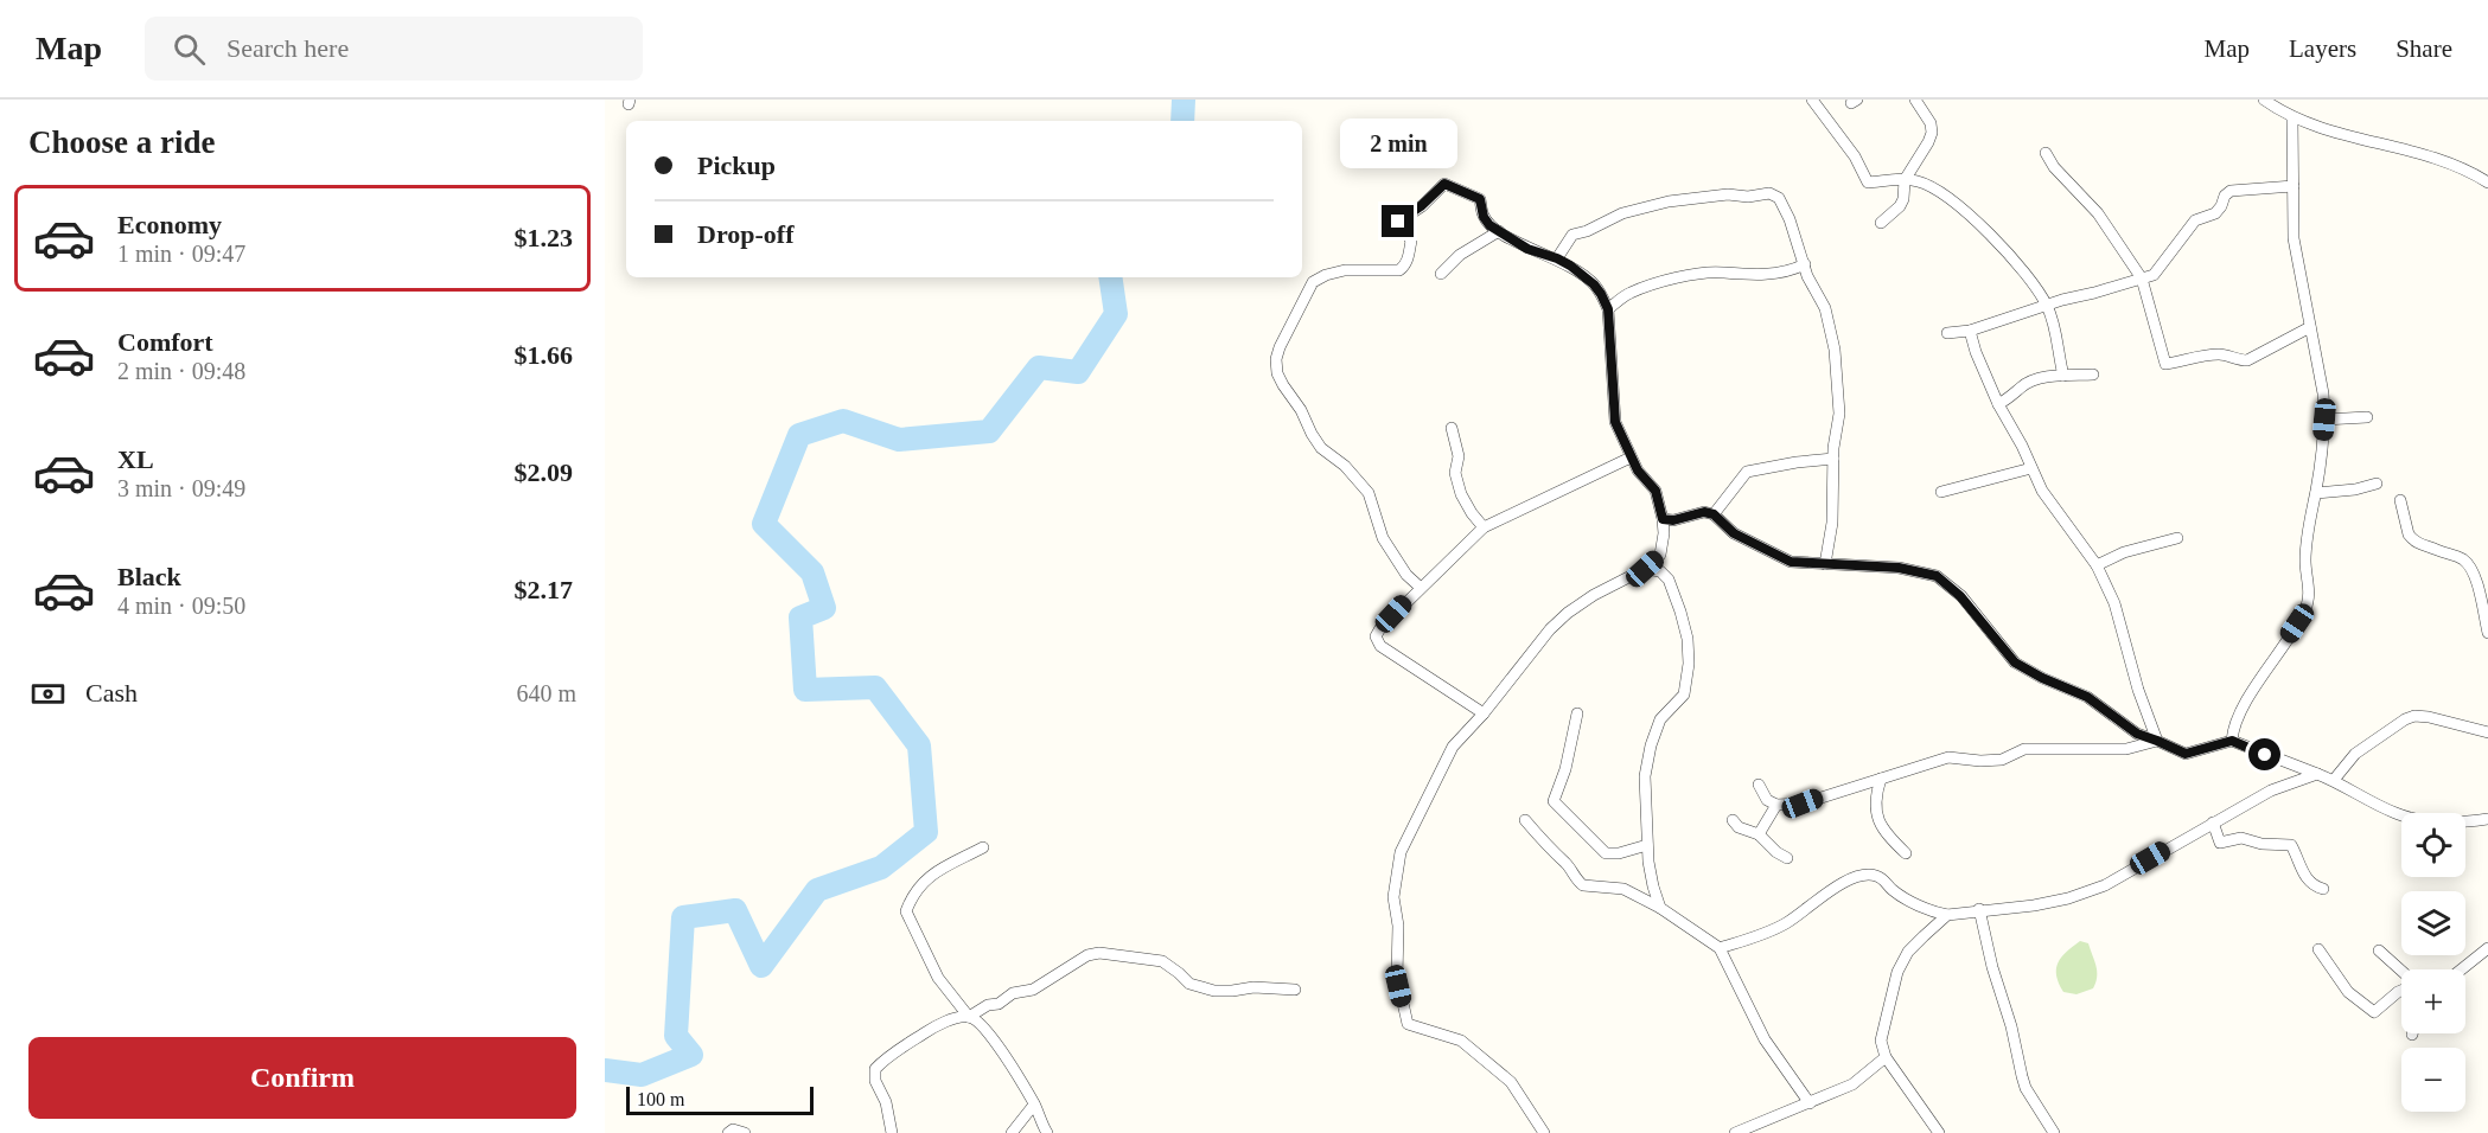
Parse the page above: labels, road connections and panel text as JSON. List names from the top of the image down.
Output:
{
  "scale_bar": "100 m",
  "page": {
    "header": "Map",
    "search": "Search here",
    "nav": ["Map", "Layers", "Share"],
    "heading": "Choose a ride",
    "bubble": "2 min",
    "banner": ["Pickup", "Drop-off"],
    "list": [
      {
        "name": "Economy",
        "note": "1 min · 09:47",
        "value": "$1.23"
      },
      {
        "name": "Comfort",
        "note": "2 min · 09:48",
        "value": "$1.66"
      },
      {
        "name": "XL",
        "note": "3 min · 09:49",
        "value": "$2.09"
      },
      {
        "name": "Black",
        "note": "4 min · 09:50",
        "value": "$2.17"
      }
    ],
    "pay": ["Cash", "640 m"],
    "map_buttons": ["+", "−"],
    "buttons": "Confirm",
    "scale": "100 m"
  }
}
